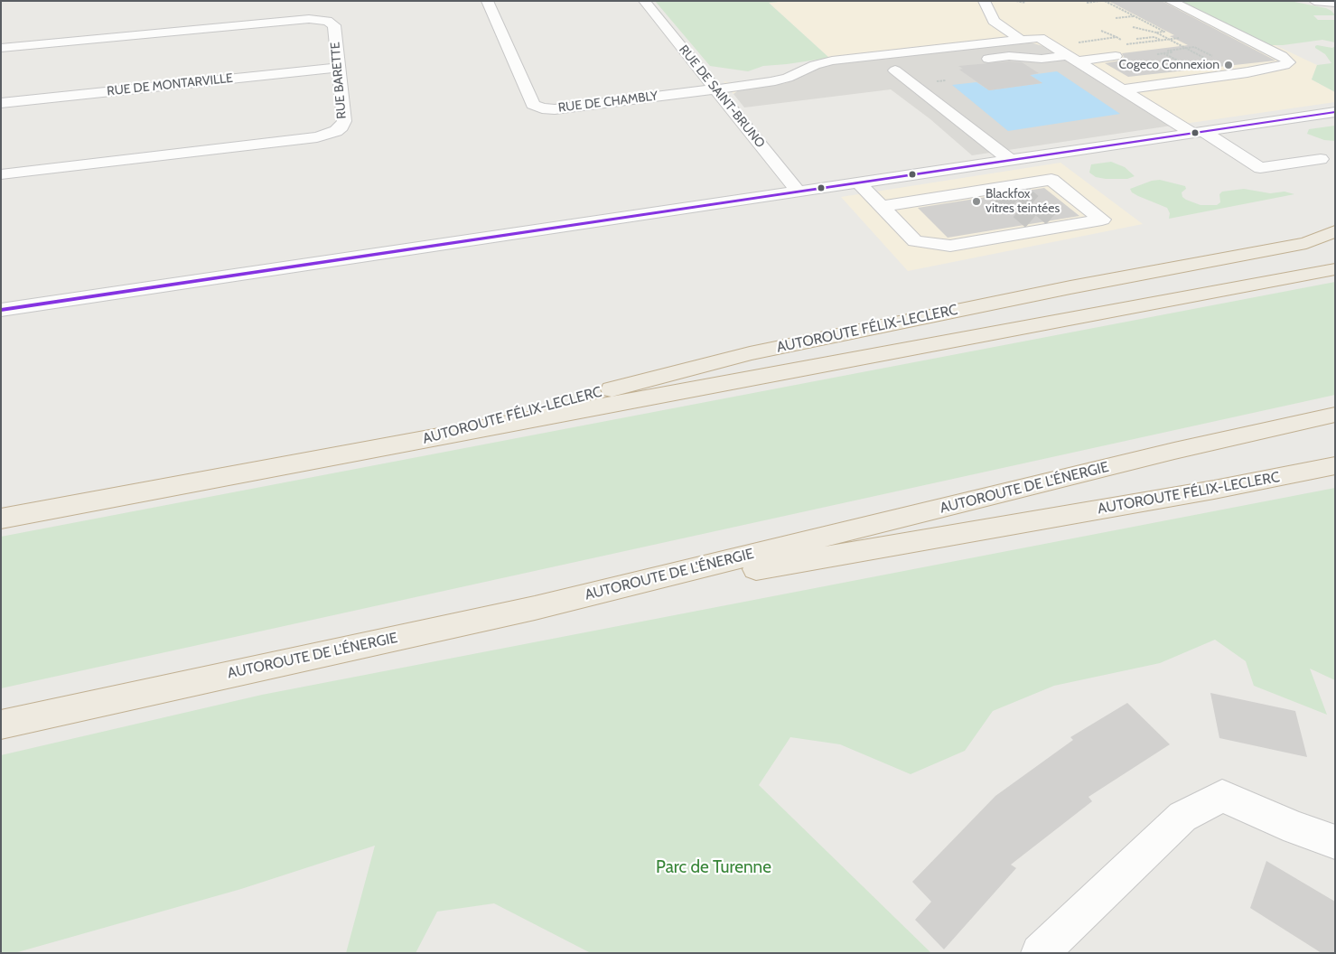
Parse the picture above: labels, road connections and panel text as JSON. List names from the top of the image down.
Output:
{
  "streets": {
    "highway": ["AUTOROUTE FÉLIX-LECLERC", "AUTOROUTE DE L'ÉNERGIE"],
    "street": [
      "RUE BARETTE",
      "RUE DE MONTARVILLE",
      "RUE DE SAINT-BRUNO",
      "RUE DE CHAMBLY"
    ]
  },
  "crossings": [
    ["RUE BARETTE", "RUE DE MONTARVILLE"],
    ["RUE DE SAINT-BRUNO", "RUE DE CHAMBLY"],
    ["AUTOROUTE FÉLIX-LECLERC", "AUTOROUTE DE L'ÉNERGIE"]
  ],
  "parks": ["Parc de Turenne"],
  "places": ["Cogeco Connexion", "Blackfox vitres teintées"]
}
